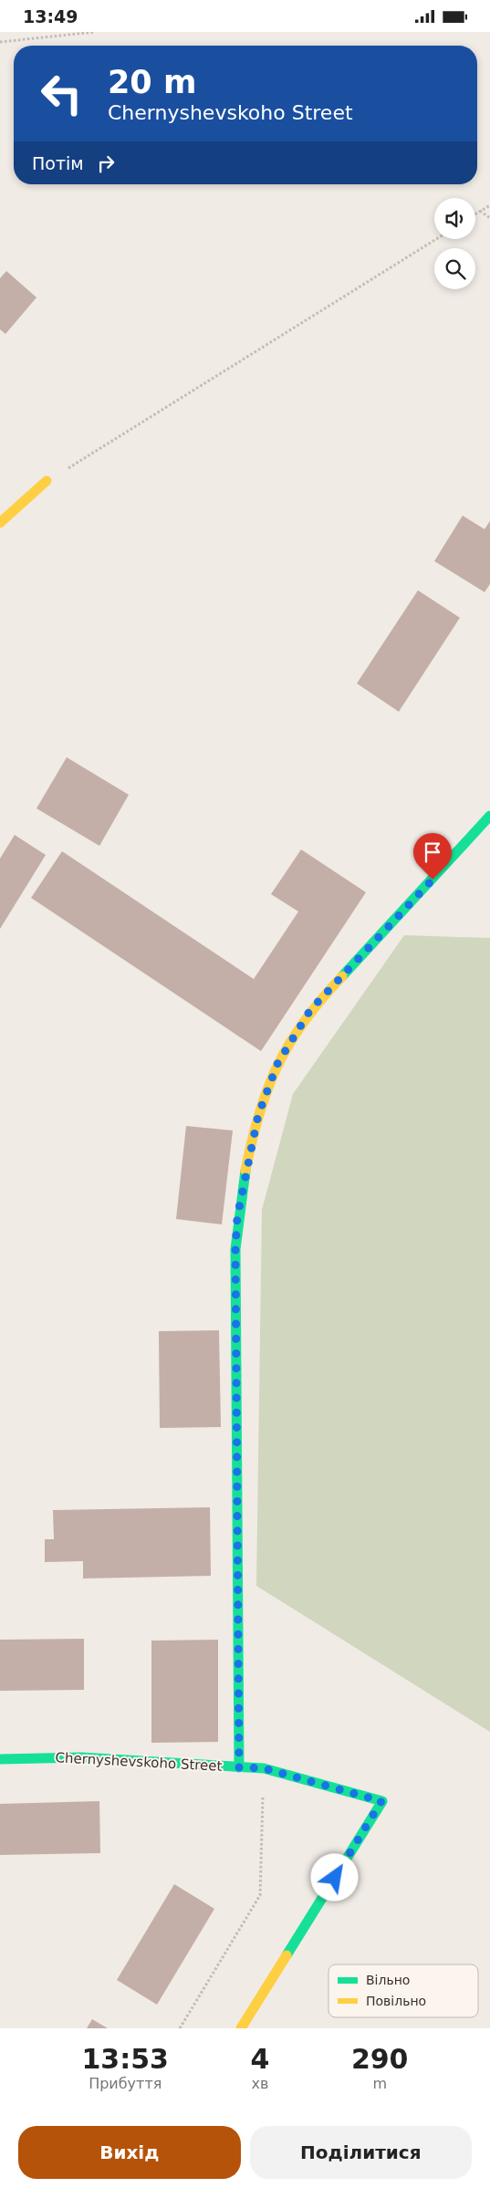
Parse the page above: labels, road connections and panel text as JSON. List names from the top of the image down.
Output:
{
  "streets": {
    "street": ["Chernyshevskoho Street"]
  },
  "legend": ["Вільно", "Повільно"],
  "page": {
    "status": "13:49",
    "turn": ["20 m", "Chernyshevskoho Street"],
    "then": "Потім",
    "eta": [
      "13:53",
      "Прибуття",
      "4",
      "хв",
      "290",
      "m"
    ],
    "buttons": ["Вихід", "Поділитися"]
  }
}
